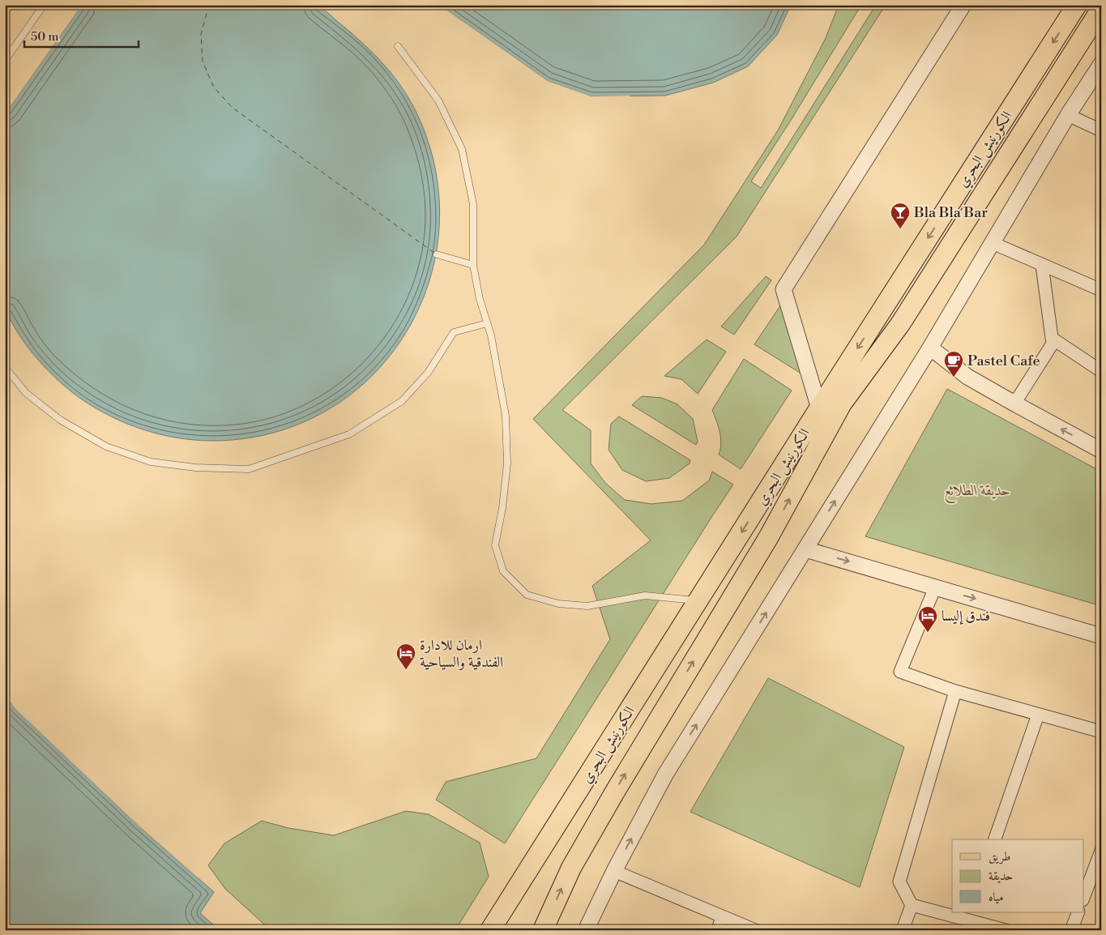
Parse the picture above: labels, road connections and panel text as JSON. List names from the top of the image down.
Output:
{
  "streets": {
    "main road": ["الكورنيش البحري"]
  },
  "parks": ["حديقة الطلائع"],
  "places": {
    "bar": ["Bla Bla Bar"],
    "cafe": ["Pastel Cafe"],
    "hotel": ["فندق إليسا", "ارمان للادارة الفندقية والسياحية"]
  },
  "legend": ["طريق", "حديقة", "مياه"],
  "scale_bar": "50 m"
}
